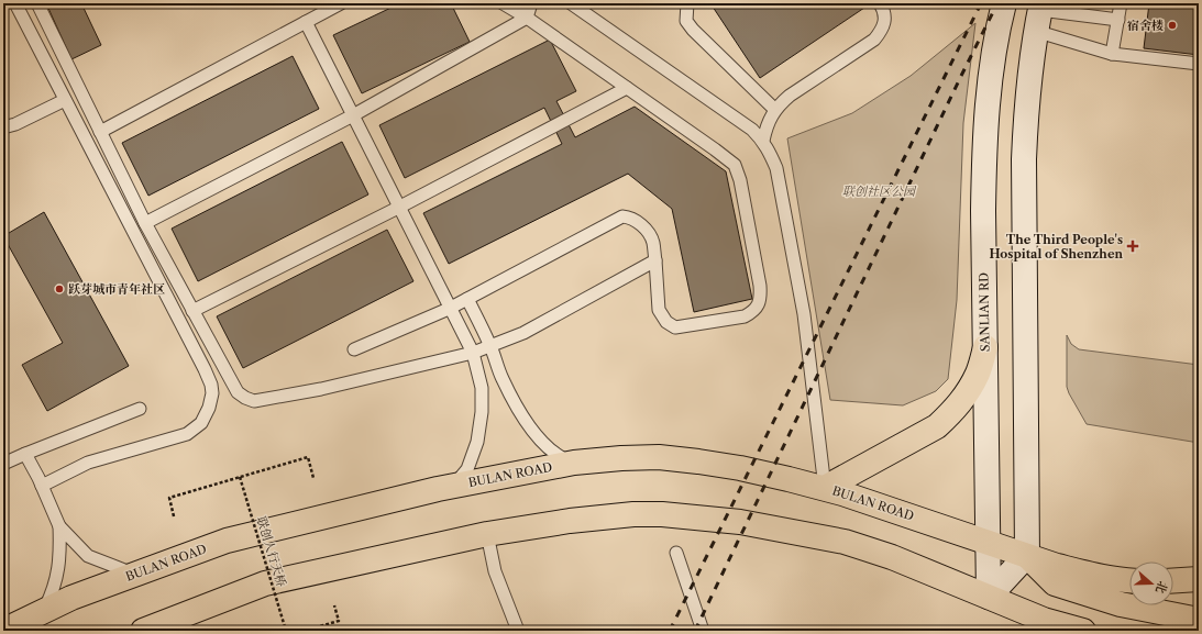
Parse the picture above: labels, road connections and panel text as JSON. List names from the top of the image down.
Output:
{
  "streets": {
    "main road": ["BULAN ROAD"],
    "street": ["SANLIAN RD"],
    "path": ["联创人行天桥"]
  },
  "crossings": [
    ["SANLIAN RD", "BULAN ROAD"]
  ],
  "parks": ["联创社区公园"],
  "places": {
    "other": ["宿舍楼", "跃芽城市青年社区"],
    "health": ["The Third People's Hospital of Shenzhen"]
  },
  "north": "right"
}
